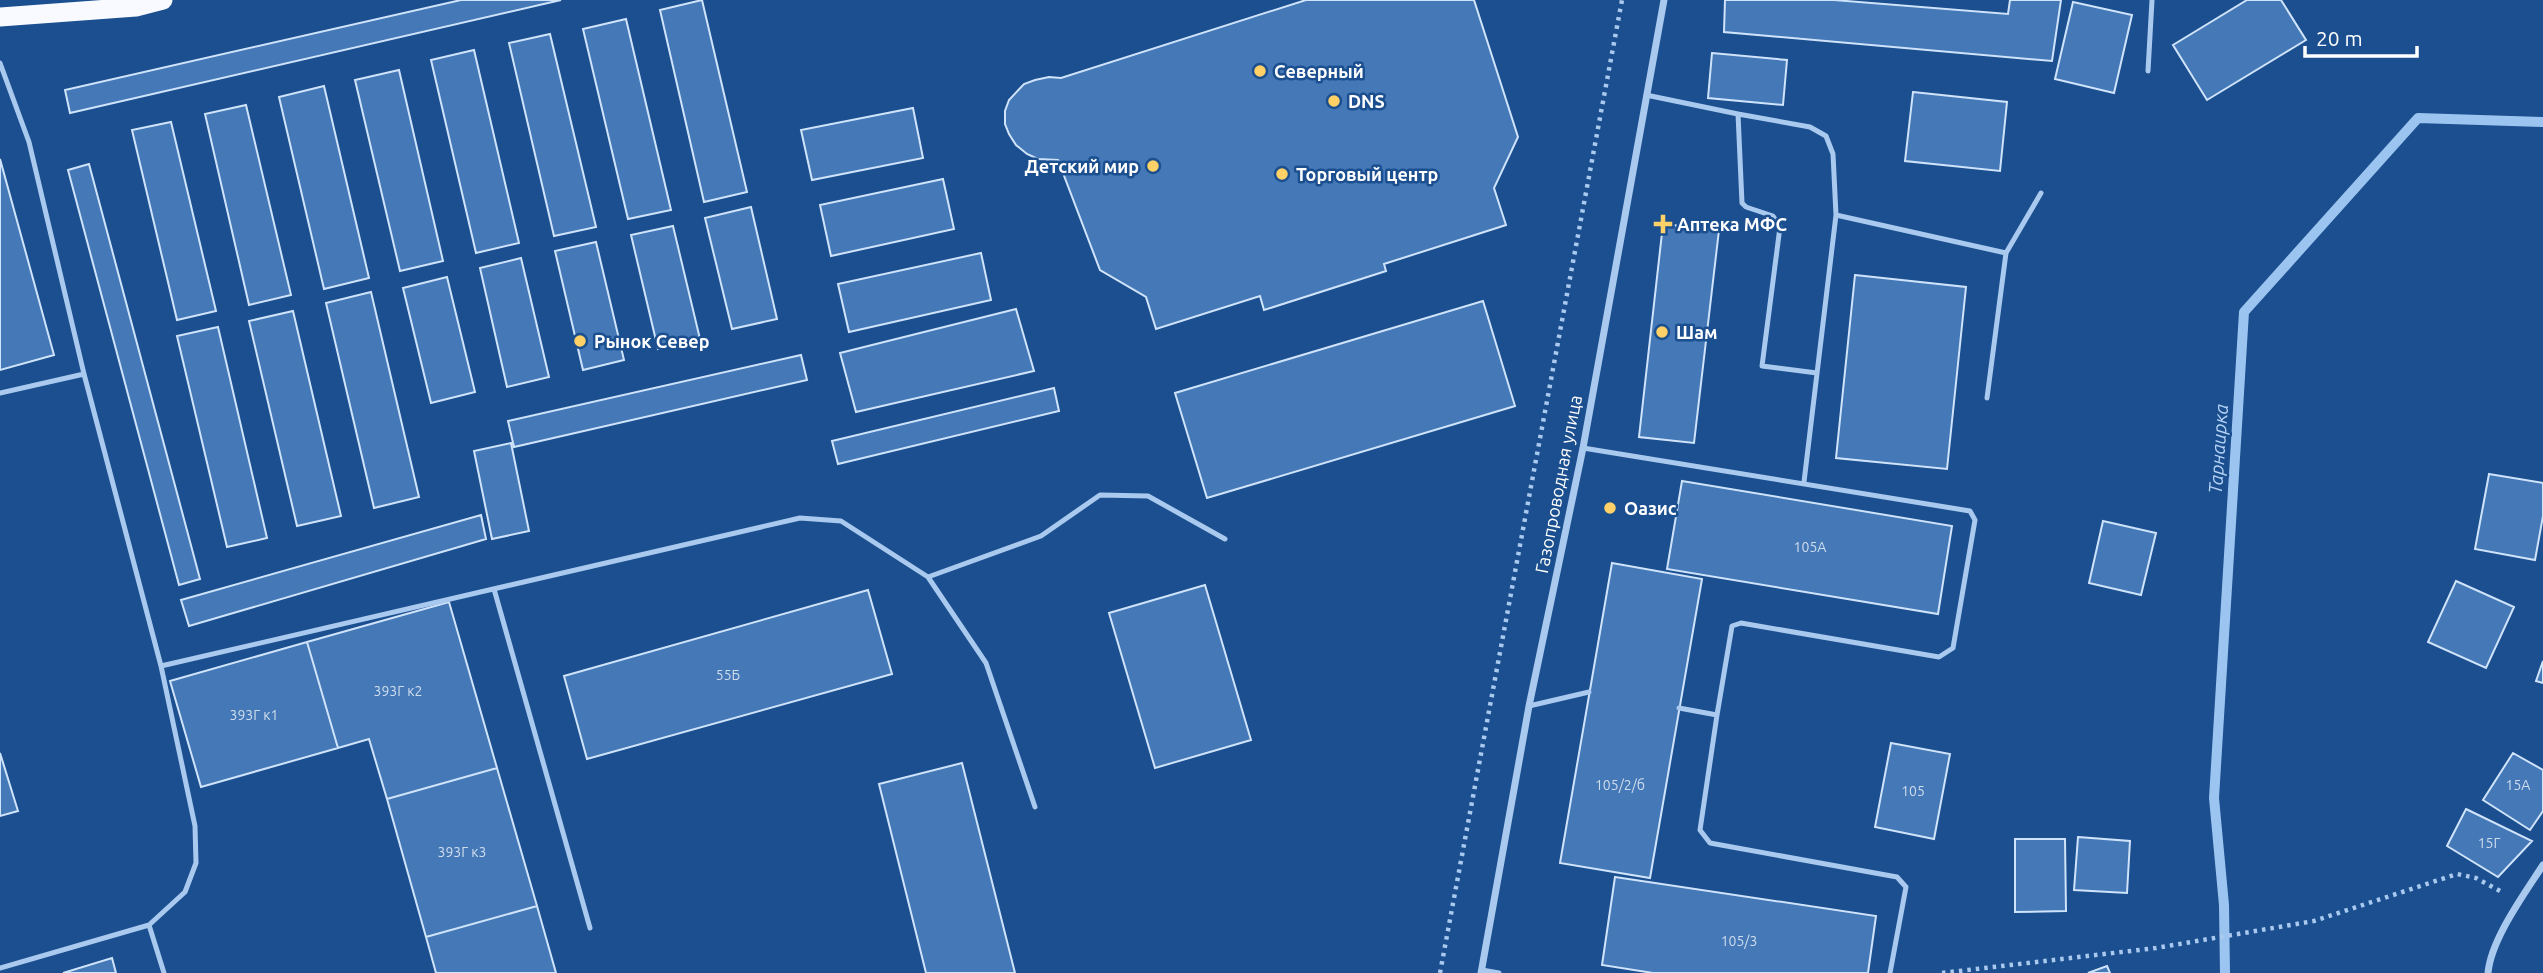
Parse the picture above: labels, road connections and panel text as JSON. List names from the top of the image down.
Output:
{
  "streets": {
    "street": ["Газопроводная улица"]
  },
  "water": ["Тарнаирка"],
  "places": {
    "other": [
      "Северный",
      "DNS",
      "Детский мир",
      "Торговый центр",
      "Шам",
      "Рынок Север",
      "Оазис"
    ],
    "health": ["Аптека МФС"]
  },
  "house_numbers": [
    "105А",
    "55Б",
    "393Г к2",
    "393Г к1",
    "105/2/б",
    "15А",
    "105",
    "15Г",
    "393Г к3",
    "105/3"
  ],
  "scale_bar": "20 m"
}
